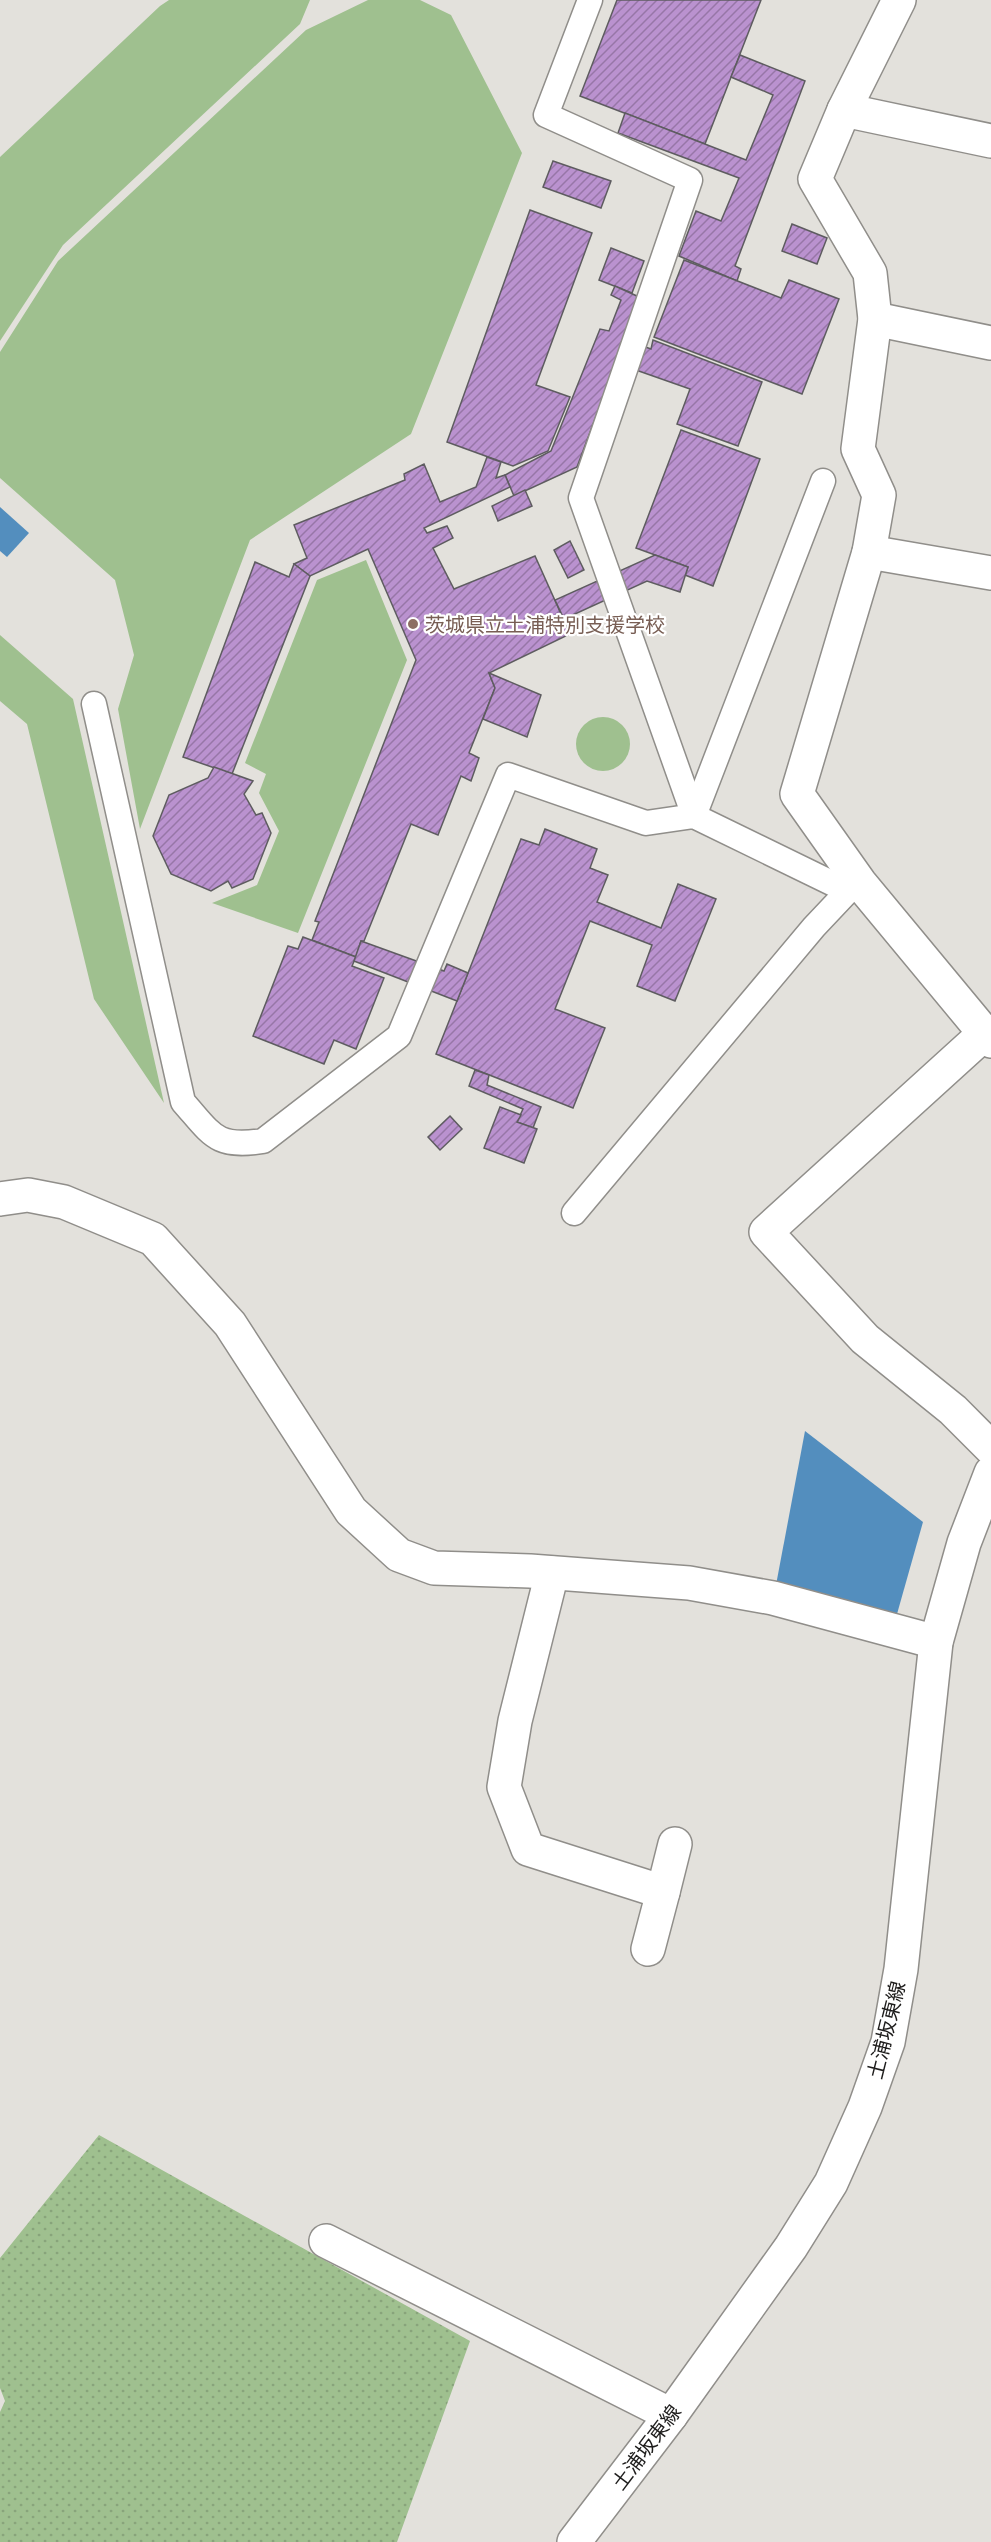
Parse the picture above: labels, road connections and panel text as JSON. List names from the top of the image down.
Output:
{
  "streets": {
    "street": ["土浦坂東線"]
  },
  "places": ["茨城県立土浦特別支援学校"]
}
